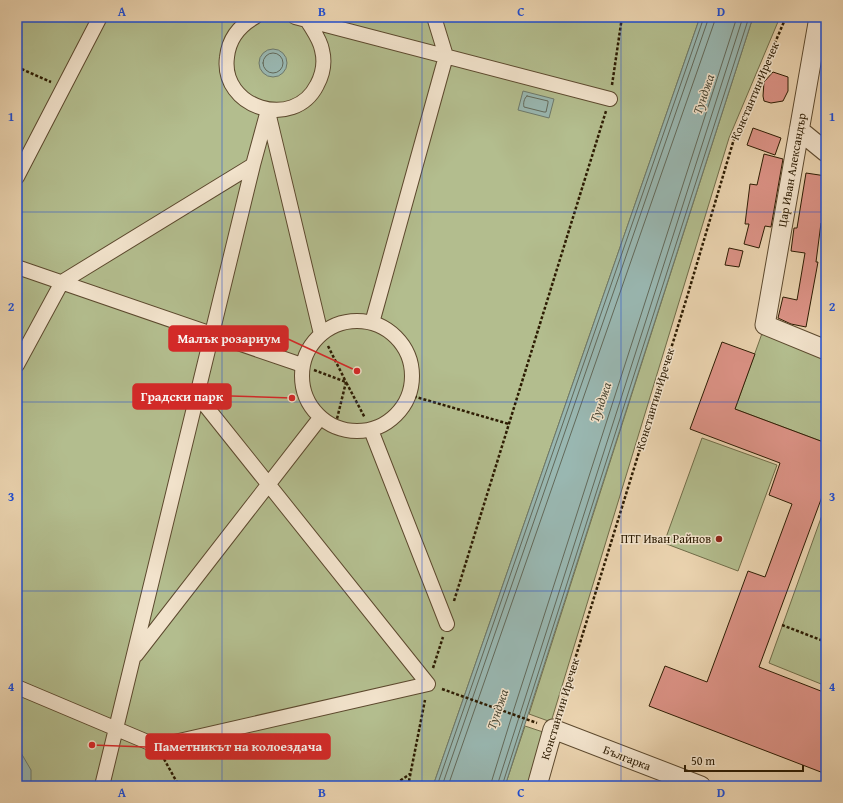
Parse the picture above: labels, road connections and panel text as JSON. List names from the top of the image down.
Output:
{
  "streets": {
    "street": ["Константин Иречек", "Цар Иван Александър", "Българка"]
  },
  "crossings": [
    ["Константин Иречек", "Българка"]
  ],
  "water": ["Тунджа"],
  "places": [
    "Малък розариум",
    "Градски парк",
    "ПТГ Иван Райнов",
    "Паметникът на колоездача"
  ],
  "scale_bar": "50 m",
  "grid": {
    "columns": [
      "A",
      "B",
      "C",
      "D"
    ],
    "rows": [
      "1",
      "2",
      "3",
      "4"
    ]
  }
}
